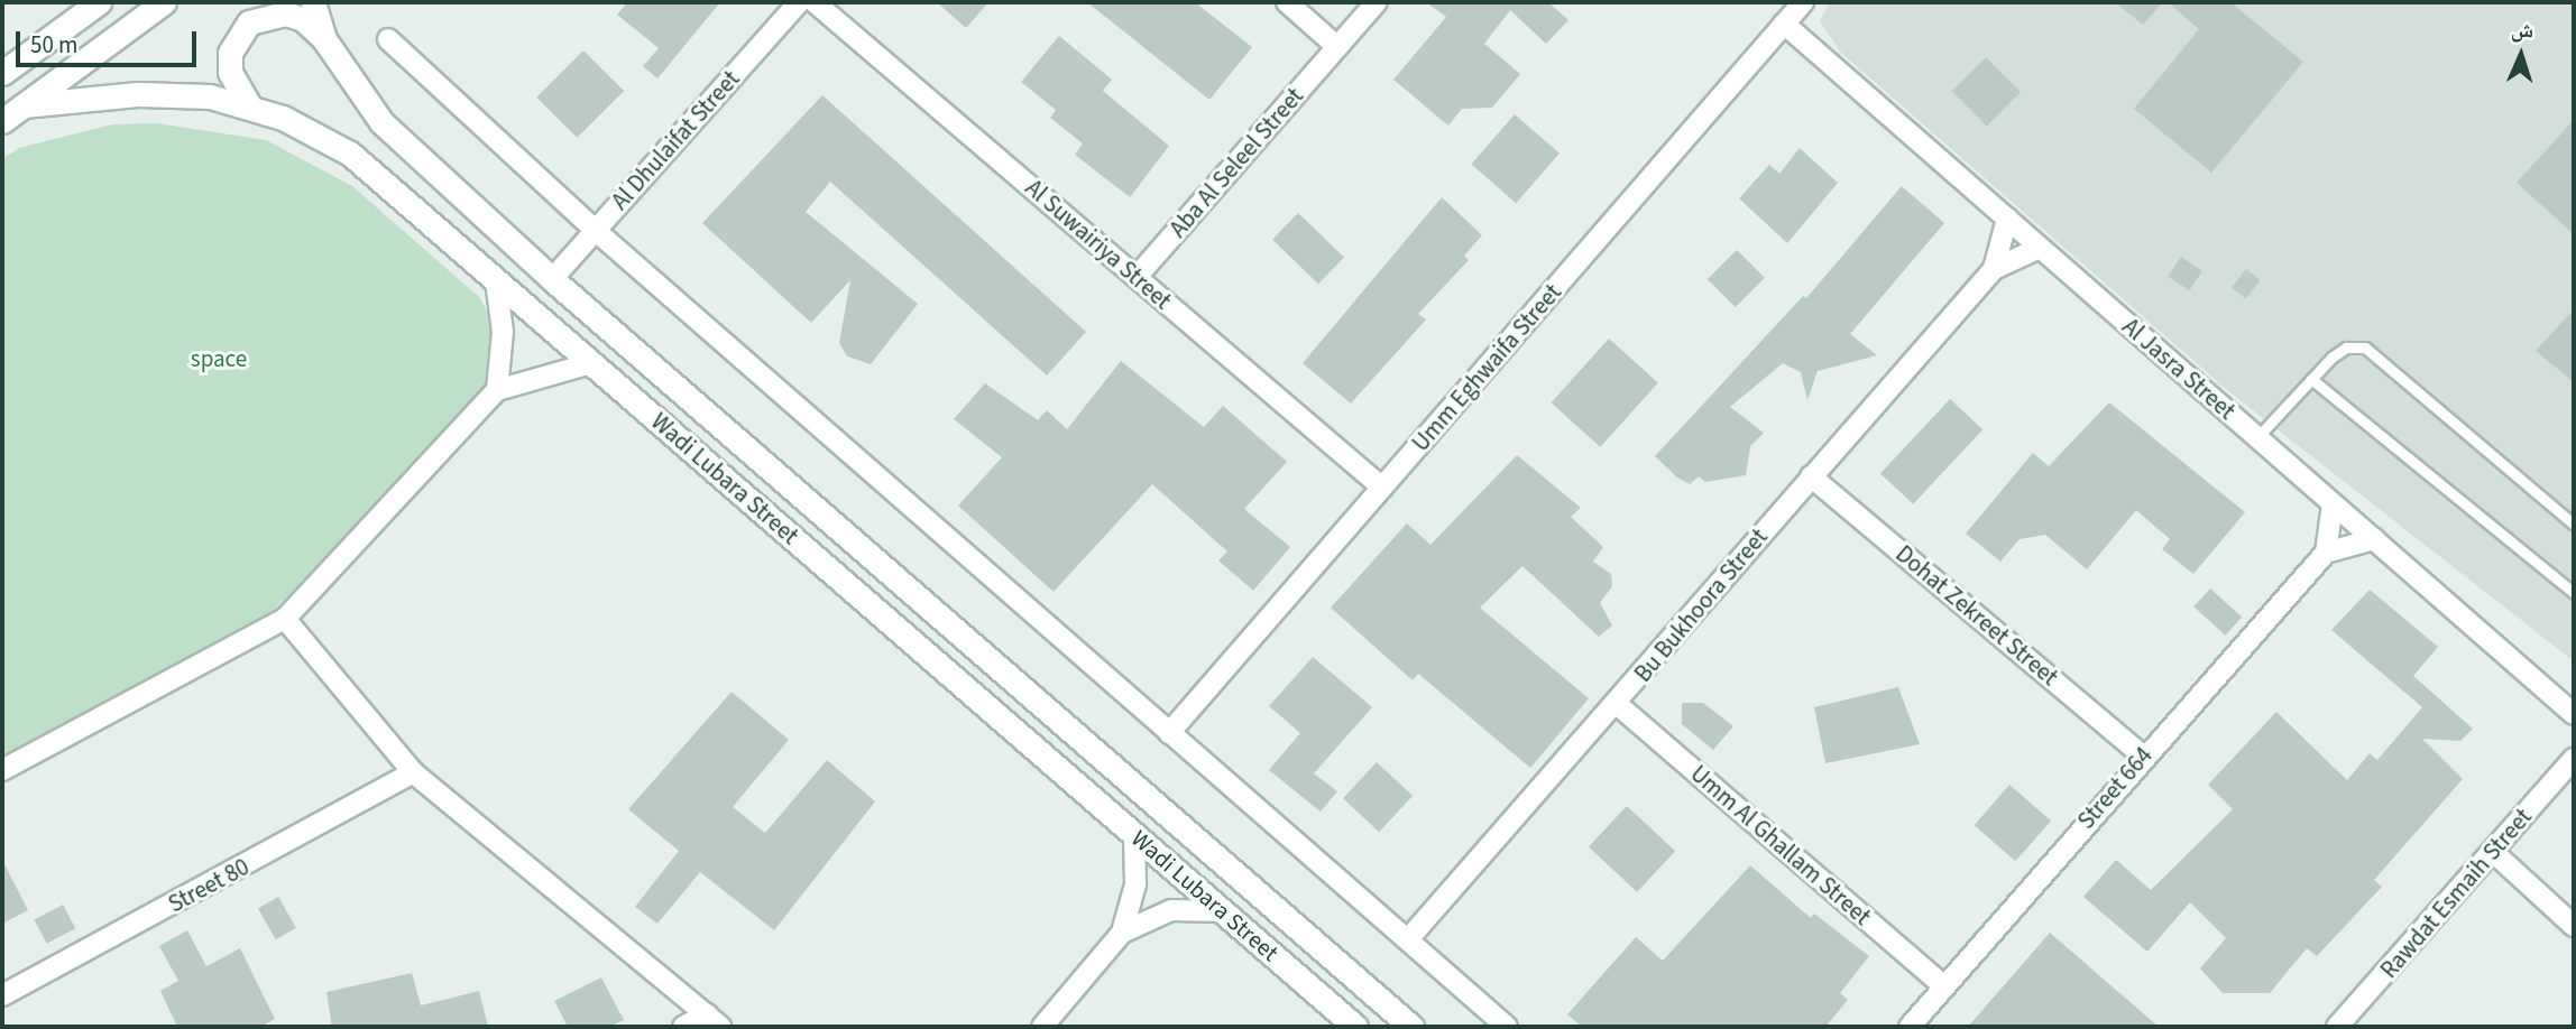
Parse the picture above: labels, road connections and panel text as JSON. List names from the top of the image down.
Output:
{
  "streets": {
    "street": [
      "Al Dhulaifat Street",
      "Aba Al Seleel Street",
      "Al Suwairiya Street",
      "Umm Eghwaifa Street",
      "Al Jasra Street",
      "Wadi Lubara Street",
      "Bu Bukhoora Street",
      "Dohat Zekreet Street",
      "Street 664",
      "Umm Al Ghallam Street",
      "Street 80",
      "Rawdat Esmaih Street"
    ]
  },
  "crossings": [
    ["Al Dhulaifat Street", "Wadi Lubara Street"],
    ["Aba Al Seleel Street", "Al Suwairiya Street"],
    ["Al Suwairiya Street", "Umm Eghwaifa Street"],
    ["Umm Eghwaifa Street", "Al Jasra Street"],
    ["Al Jasra Street", "Bu Bukhoora Street"],
    ["Bu Bukhoora Street", "Dohat Zekreet Street"],
    ["Bu Bukhoora Street", "Umm Al Ghallam Street"],
    ["Dohat Zekreet Street", "Street 664"],
    ["Street 664", "Umm Al Ghallam Street"]
  ],
  "parks": ["space"],
  "scale_bar": "50 m",
  "north": "top"
}
